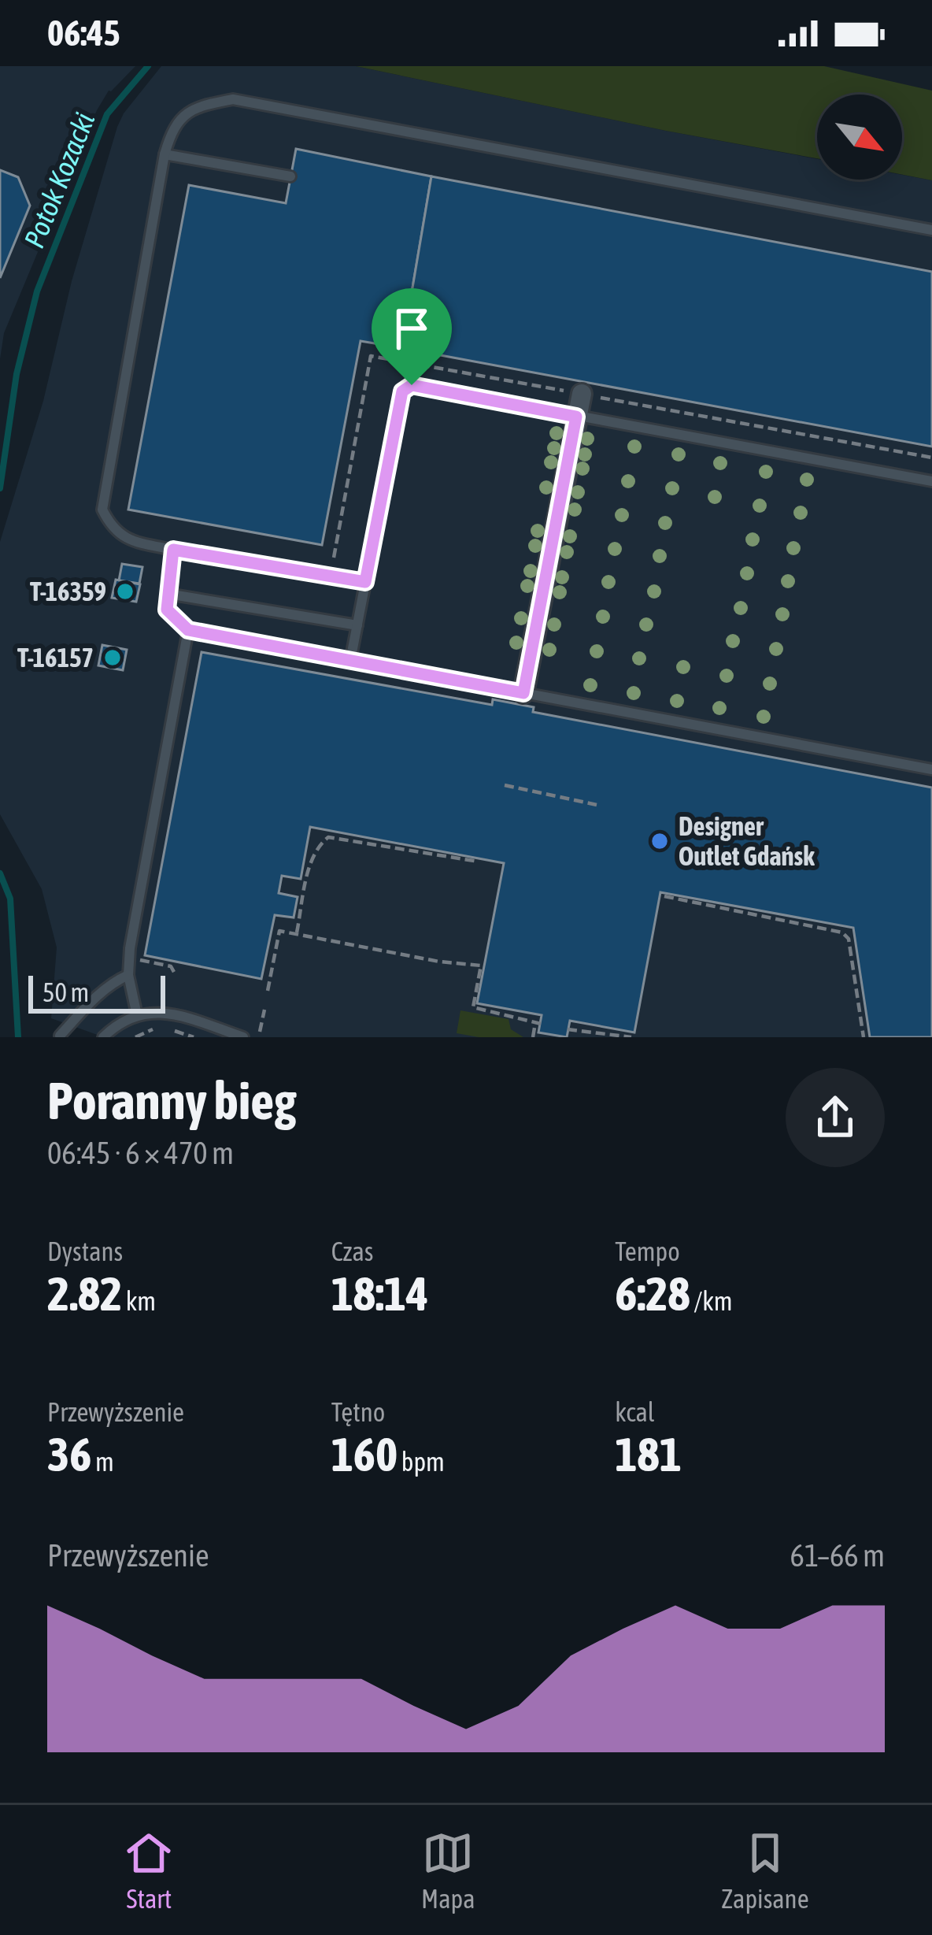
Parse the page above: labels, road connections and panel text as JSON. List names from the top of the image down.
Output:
{
  "water": ["Potok Kozacki"],
  "places": ["T-16359", "T-16157", "Designer Outlet Gdańsk"],
  "scale_bar": "50 m",
  "north": "bottom right",
  "page": {
    "status": "06:45",
    "scale": "50 m",
    "heading": ["Poranny bieg", "06:45 · 6 × 470 m"],
    "stats": [
      ["Dystans", "2.82 km"],
      ["Czas", "18:14"],
      ["Tempo", "6:28 /km"],
      ["Przewyższenie", "36 m"],
      ["Tętno", "160 bpm"],
      ["kcal", "181"]
    ],
    "chart": ["Przewyższenie", "61–66 m"],
    "tabs": ["Start", "Mapa", "Zapisane"]
  }
}
